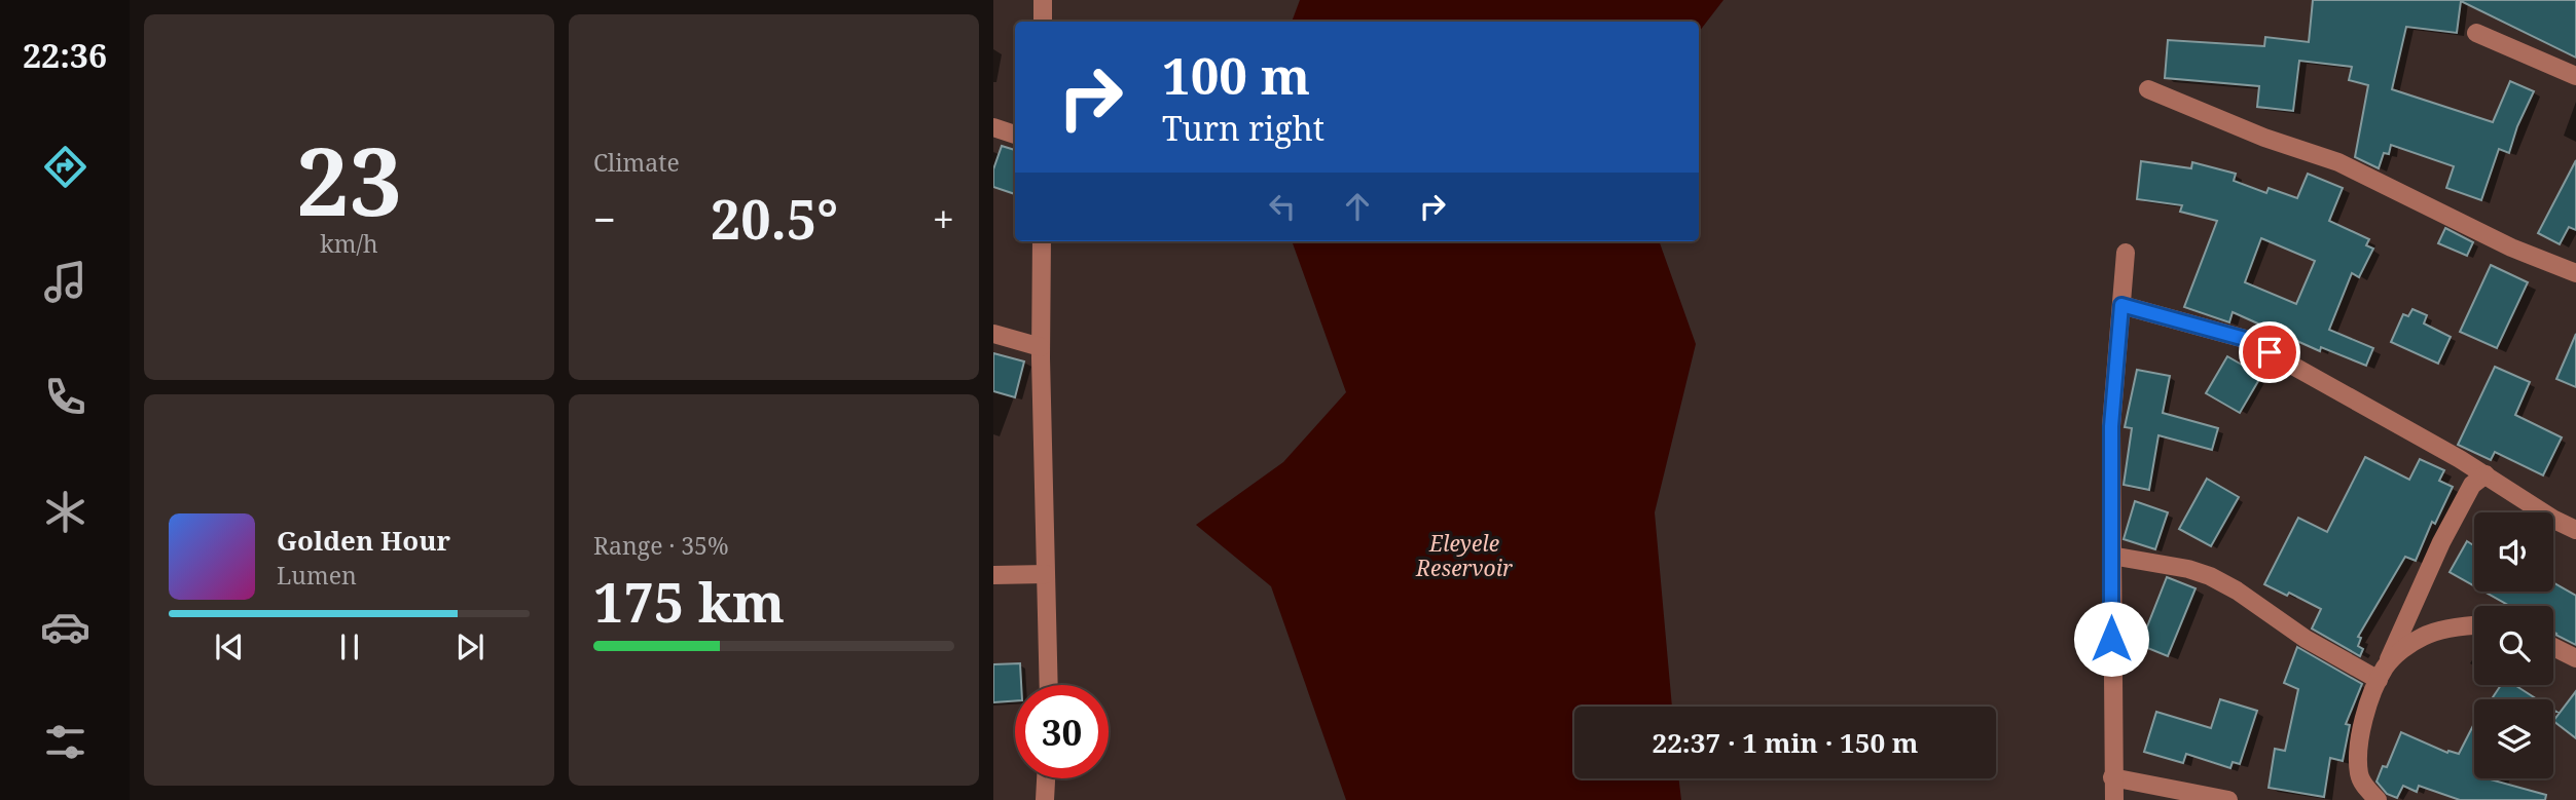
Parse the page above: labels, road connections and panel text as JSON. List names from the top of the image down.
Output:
{
  "water": ["Eleyele Reservoir"],
  "page": {
    "tabs": "22:36",
    "tile": [
      ["23", "km/h"],
      "Climate",
      ["Range · 35%", "175 km"]
    ],
    "turn": ["100 m", "Turn right"],
    "heat": ["−", "20.5°", "+"],
    "song": ["Golden Hour", "Lumen"],
    "limit": "30",
    "trip": "22:37 · 1 min · 150 m"
  }
}
